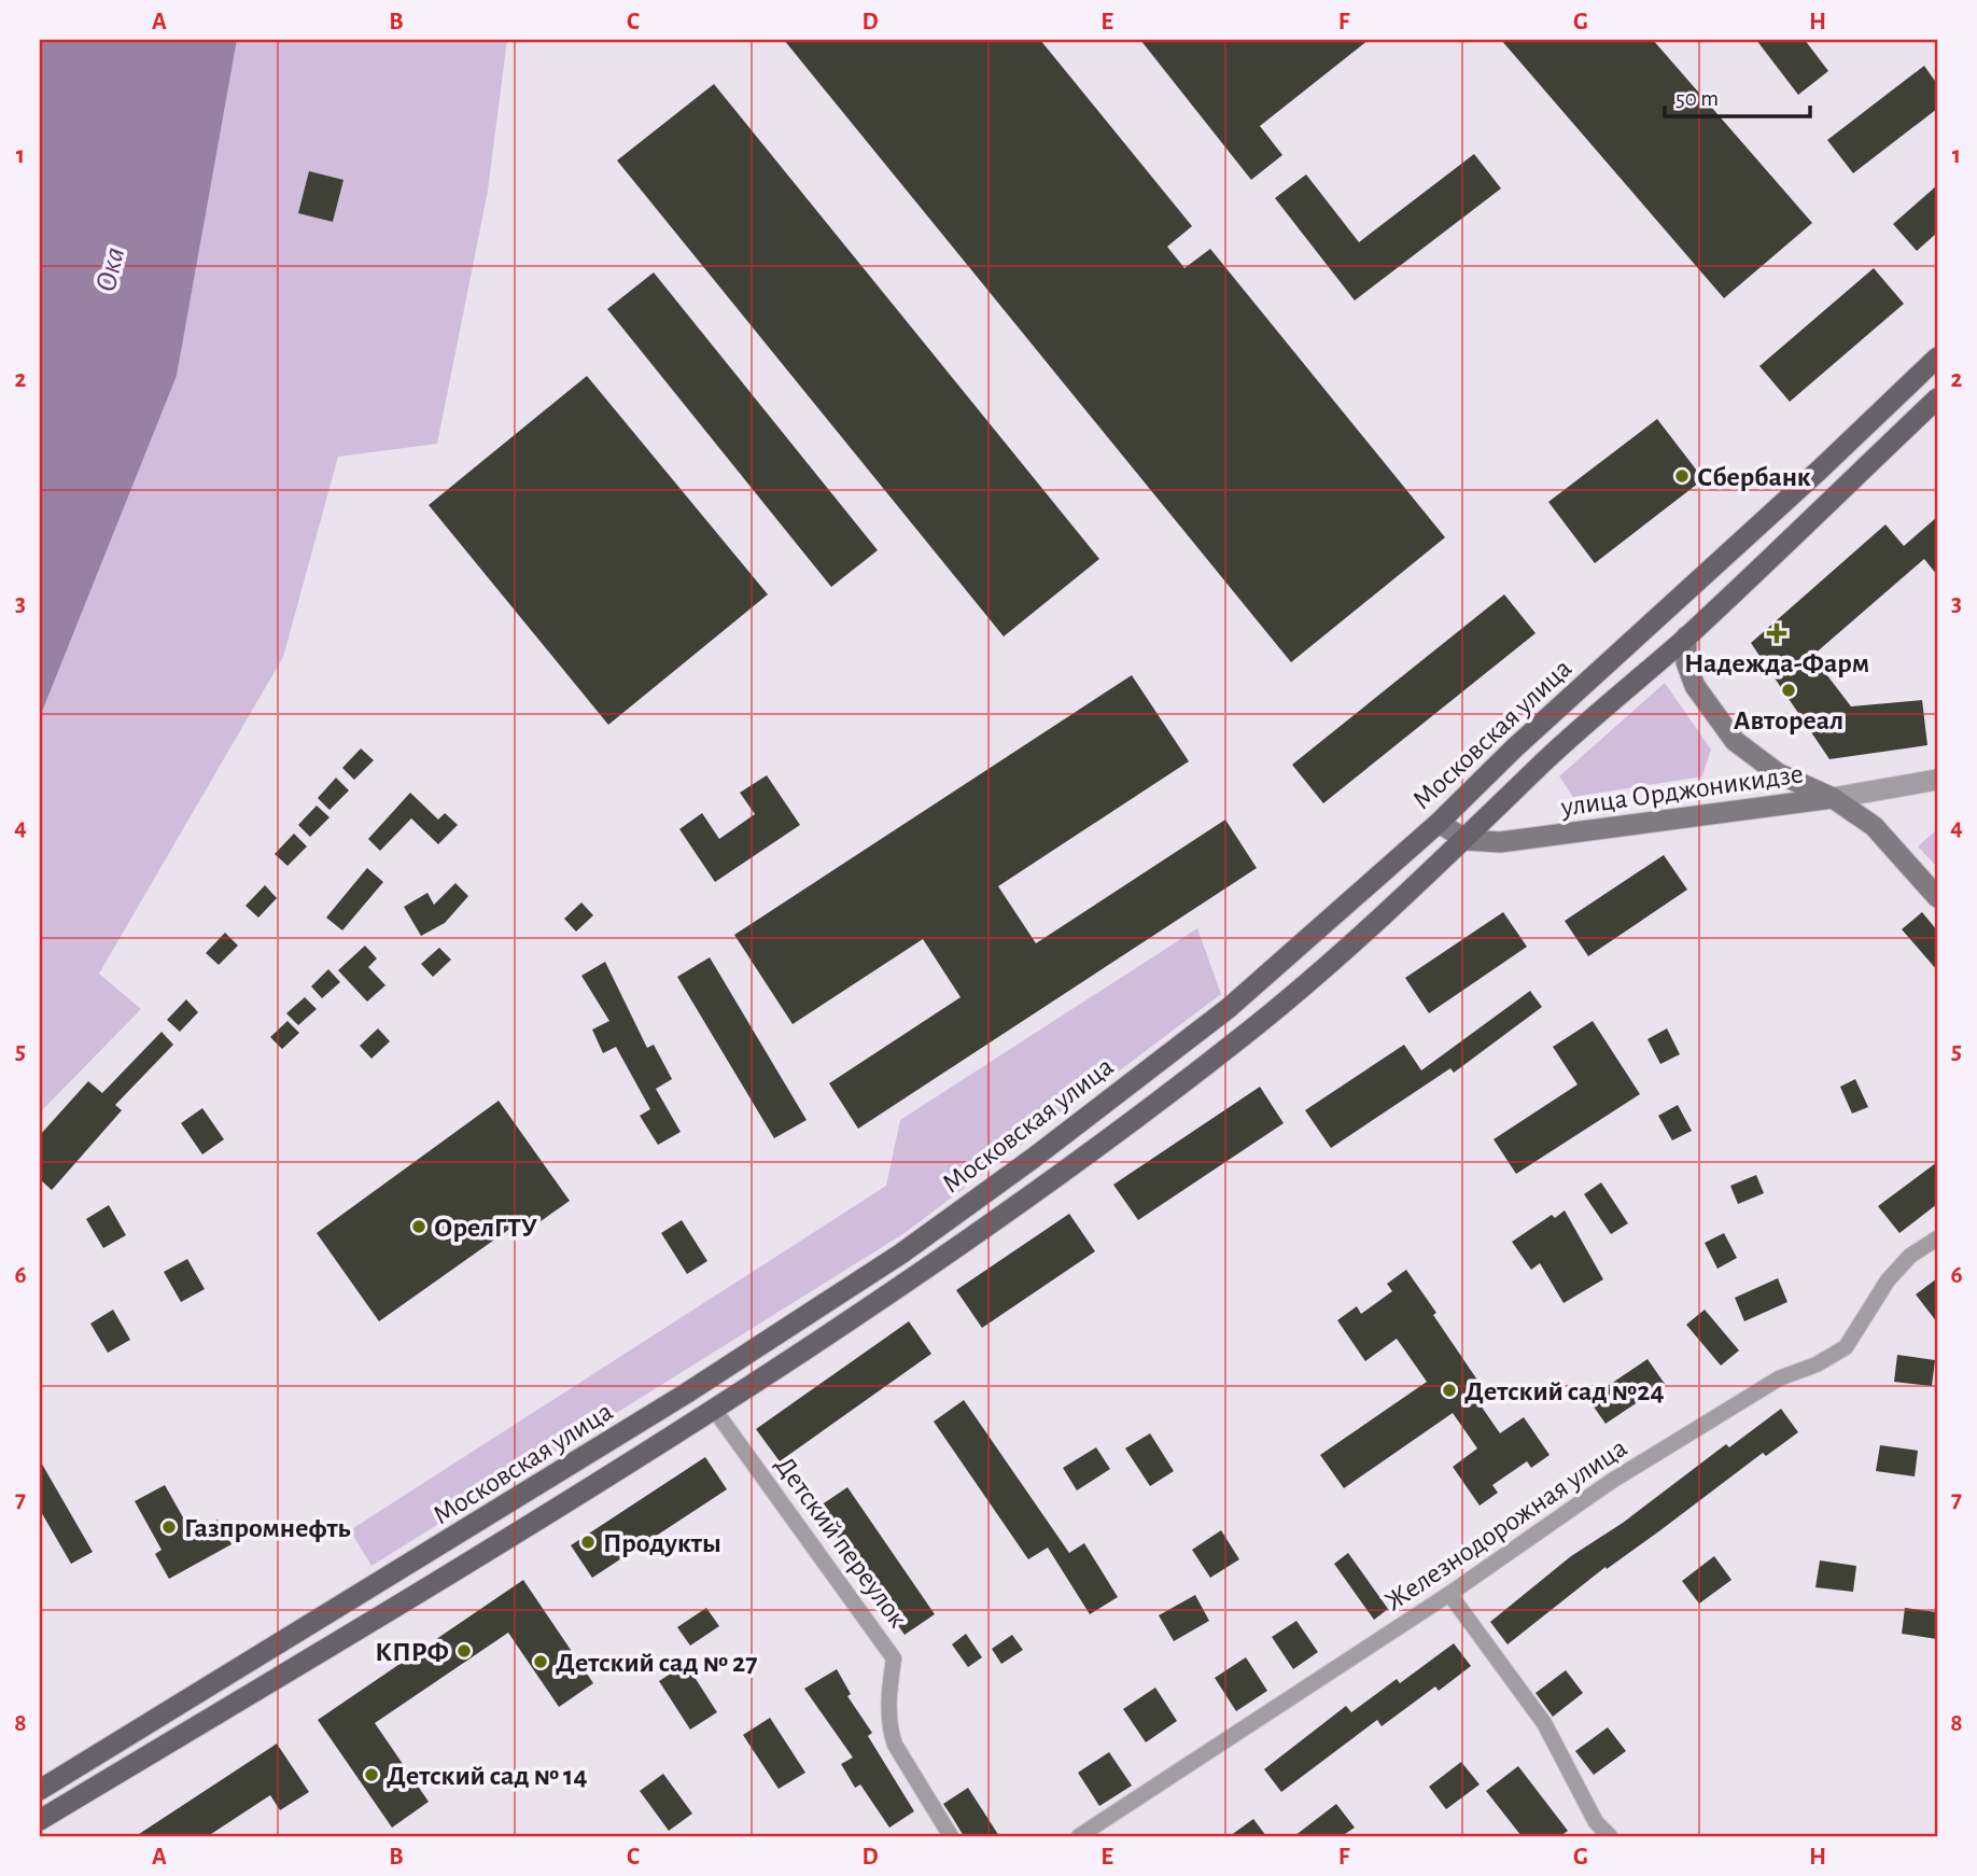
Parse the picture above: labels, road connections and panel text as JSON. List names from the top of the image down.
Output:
{
  "streets": {
    "main road": ["Московская улица", "улица Орджоникидзе"],
    "street": ["Железнодорожная улица", "Детский переулок"]
  },
  "crossings": [
    ["Московская улица", "улица Орджоникидзе"],
    ["Московская улица", "Детский переулок"]
  ],
  "water": ["Ока"],
  "places": {
    "other": [
      "Сбербанк",
      "Автореал",
      "ОрелГТУ",
      "Детский сад №24",
      "Газпромнефть",
      "Продукты",
      "КПРФ",
      "Детский сад № 27",
      "Детский сад № 14"
    ],
    "health": ["Надежда-Фарм"]
  },
  "scale_bar": "50 m",
  "grid": {
    "columns": [
      "A",
      "B",
      "C",
      "D",
      "E",
      "F",
      "G",
      "H"
    ],
    "rows": [
      "1",
      "2",
      "3",
      "4",
      "5",
      "6",
      "7",
      "8"
    ]
  }
}
